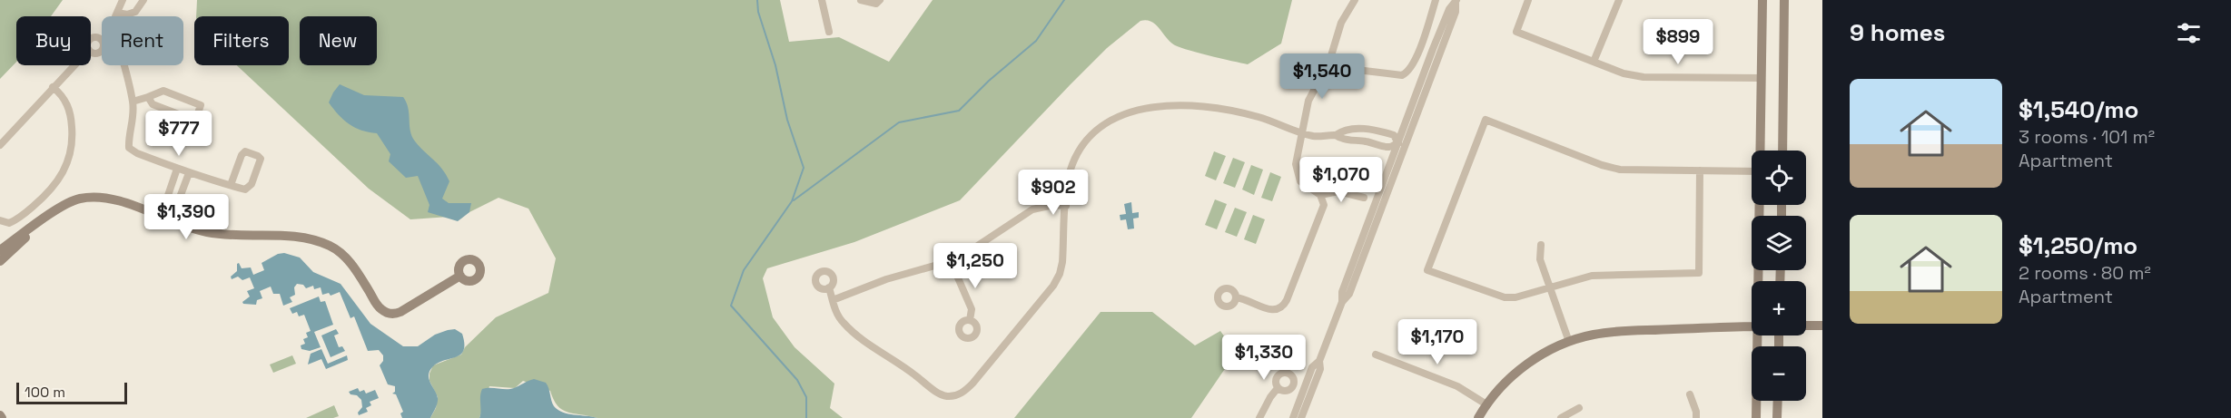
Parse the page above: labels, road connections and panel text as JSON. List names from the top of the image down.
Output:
{
  "scale_bar": "100 m",
  "page": {
    "heading": "9 homes",
    "chip": [
      "Buy",
      "Rent",
      "Filters",
      "New"
    ],
    "price": [
      "$899",
      "$1,540",
      "$777",
      "$1,070",
      "$902",
      "$1,390",
      "$1,250",
      "$1,170",
      "$1,330"
    ],
    "list": [
      {
        "name": "$1,540/mo",
        "note": "3 rooms · 101 m² · Apartment"
      },
      {
        "name": "$1,250/mo",
        "note": "2 rooms · 80 m² · Apartment"
      }
    ],
    "map_buttons": ["+", "−"],
    "scale": "100 m"
  }
}
